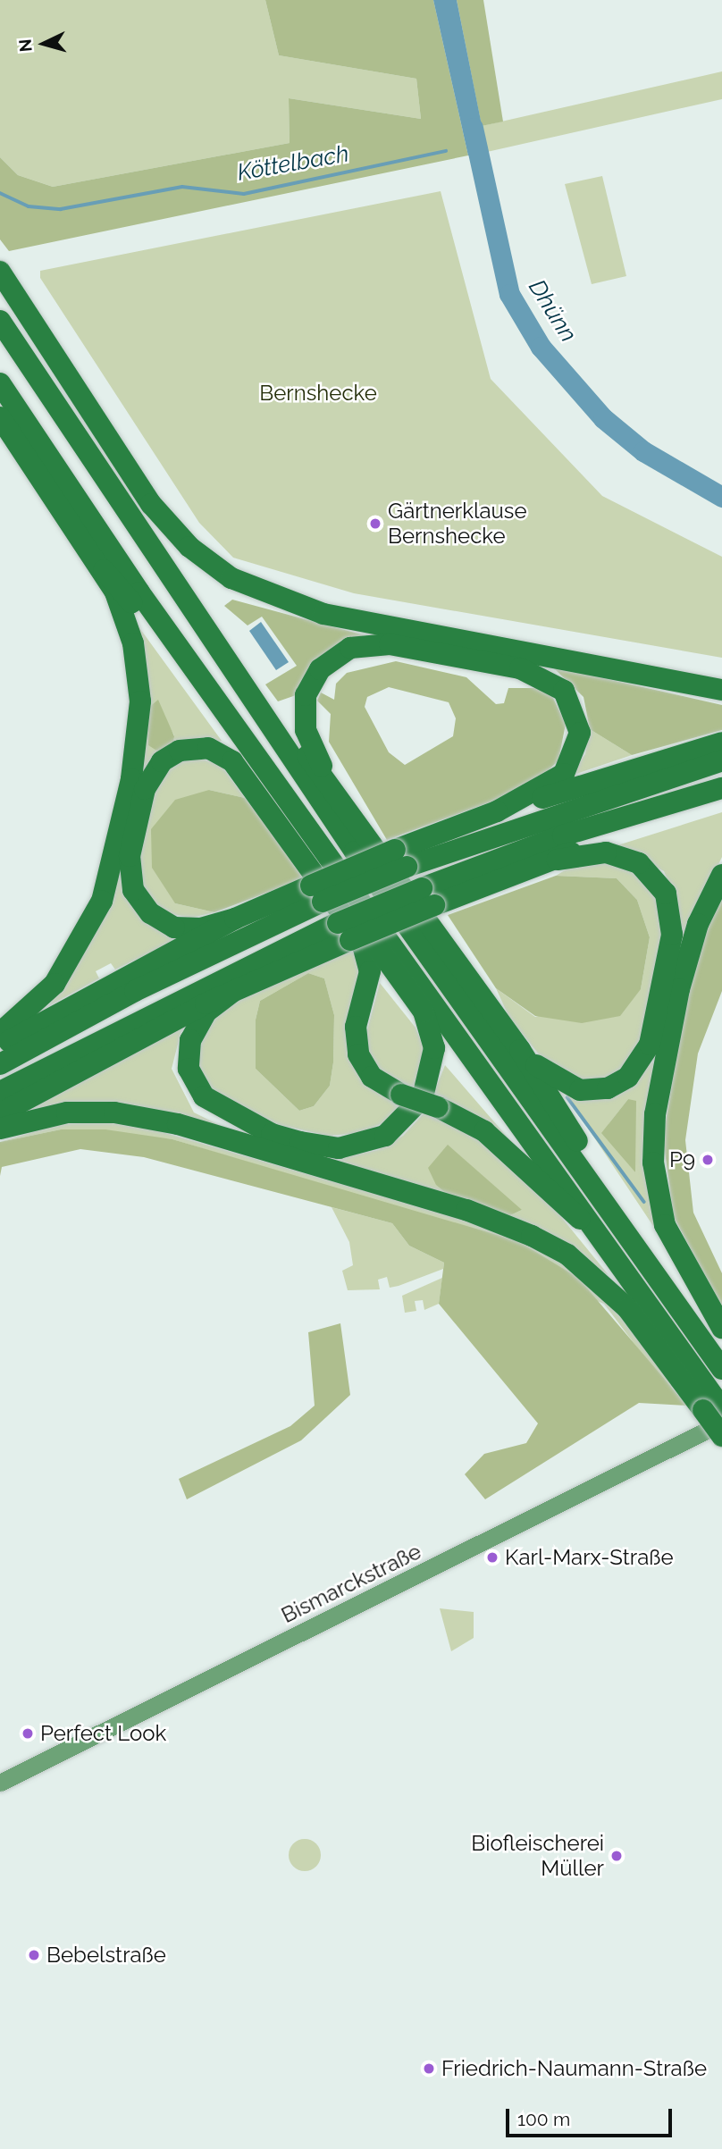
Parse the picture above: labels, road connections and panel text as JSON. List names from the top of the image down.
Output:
{
  "streets": {
    "main road": ["Bismarckstraße"]
  },
  "water": ["Köttelbach", "Dhünn"],
  "parks": ["Bernshecke"],
  "places": [
    "Gärtnerklause Bernshecke",
    "P9",
    "Karl-Marx-Straße",
    "Perfect Look",
    "Biofleischerei Müller",
    "Bebelstraße",
    "Friedrich-Naumann-Straße"
  ],
  "scale_bar": "100 m",
  "north": "left"
}
